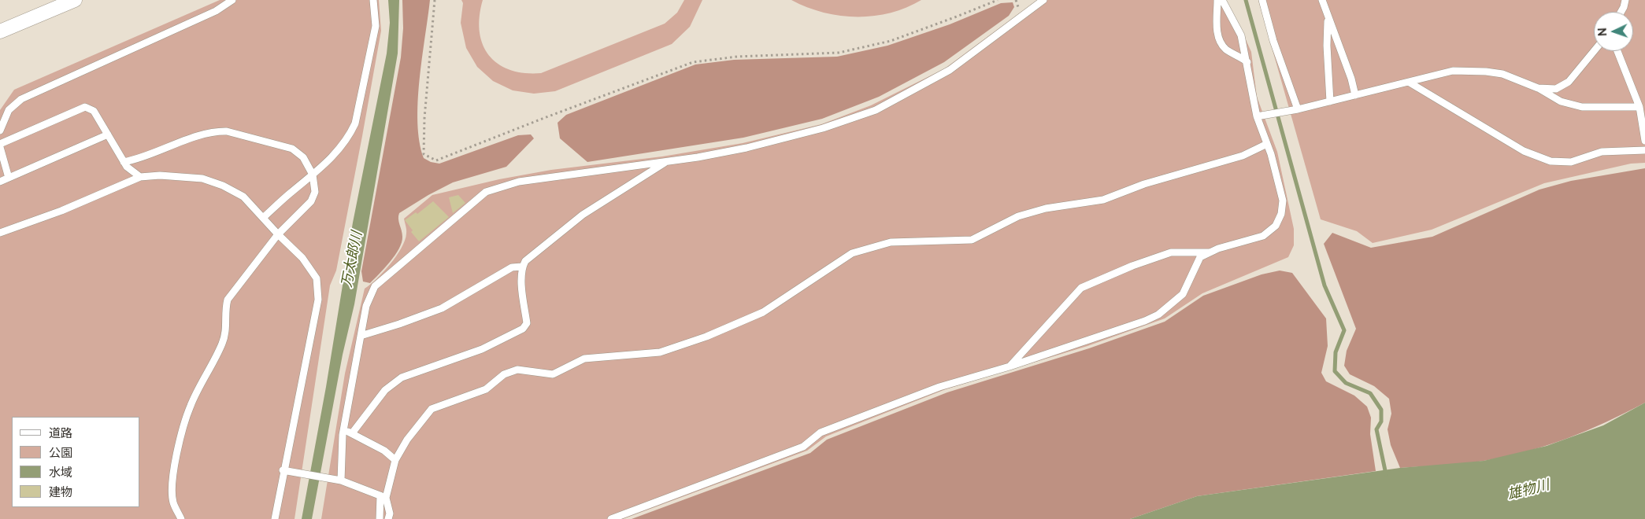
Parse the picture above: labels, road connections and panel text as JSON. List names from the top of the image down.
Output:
{
  "water": ["万太郎川", "雄物川"],
  "legend": [
    "道路",
    "公園",
    "水域",
    "建物"
  ],
  "north": "left"
}
